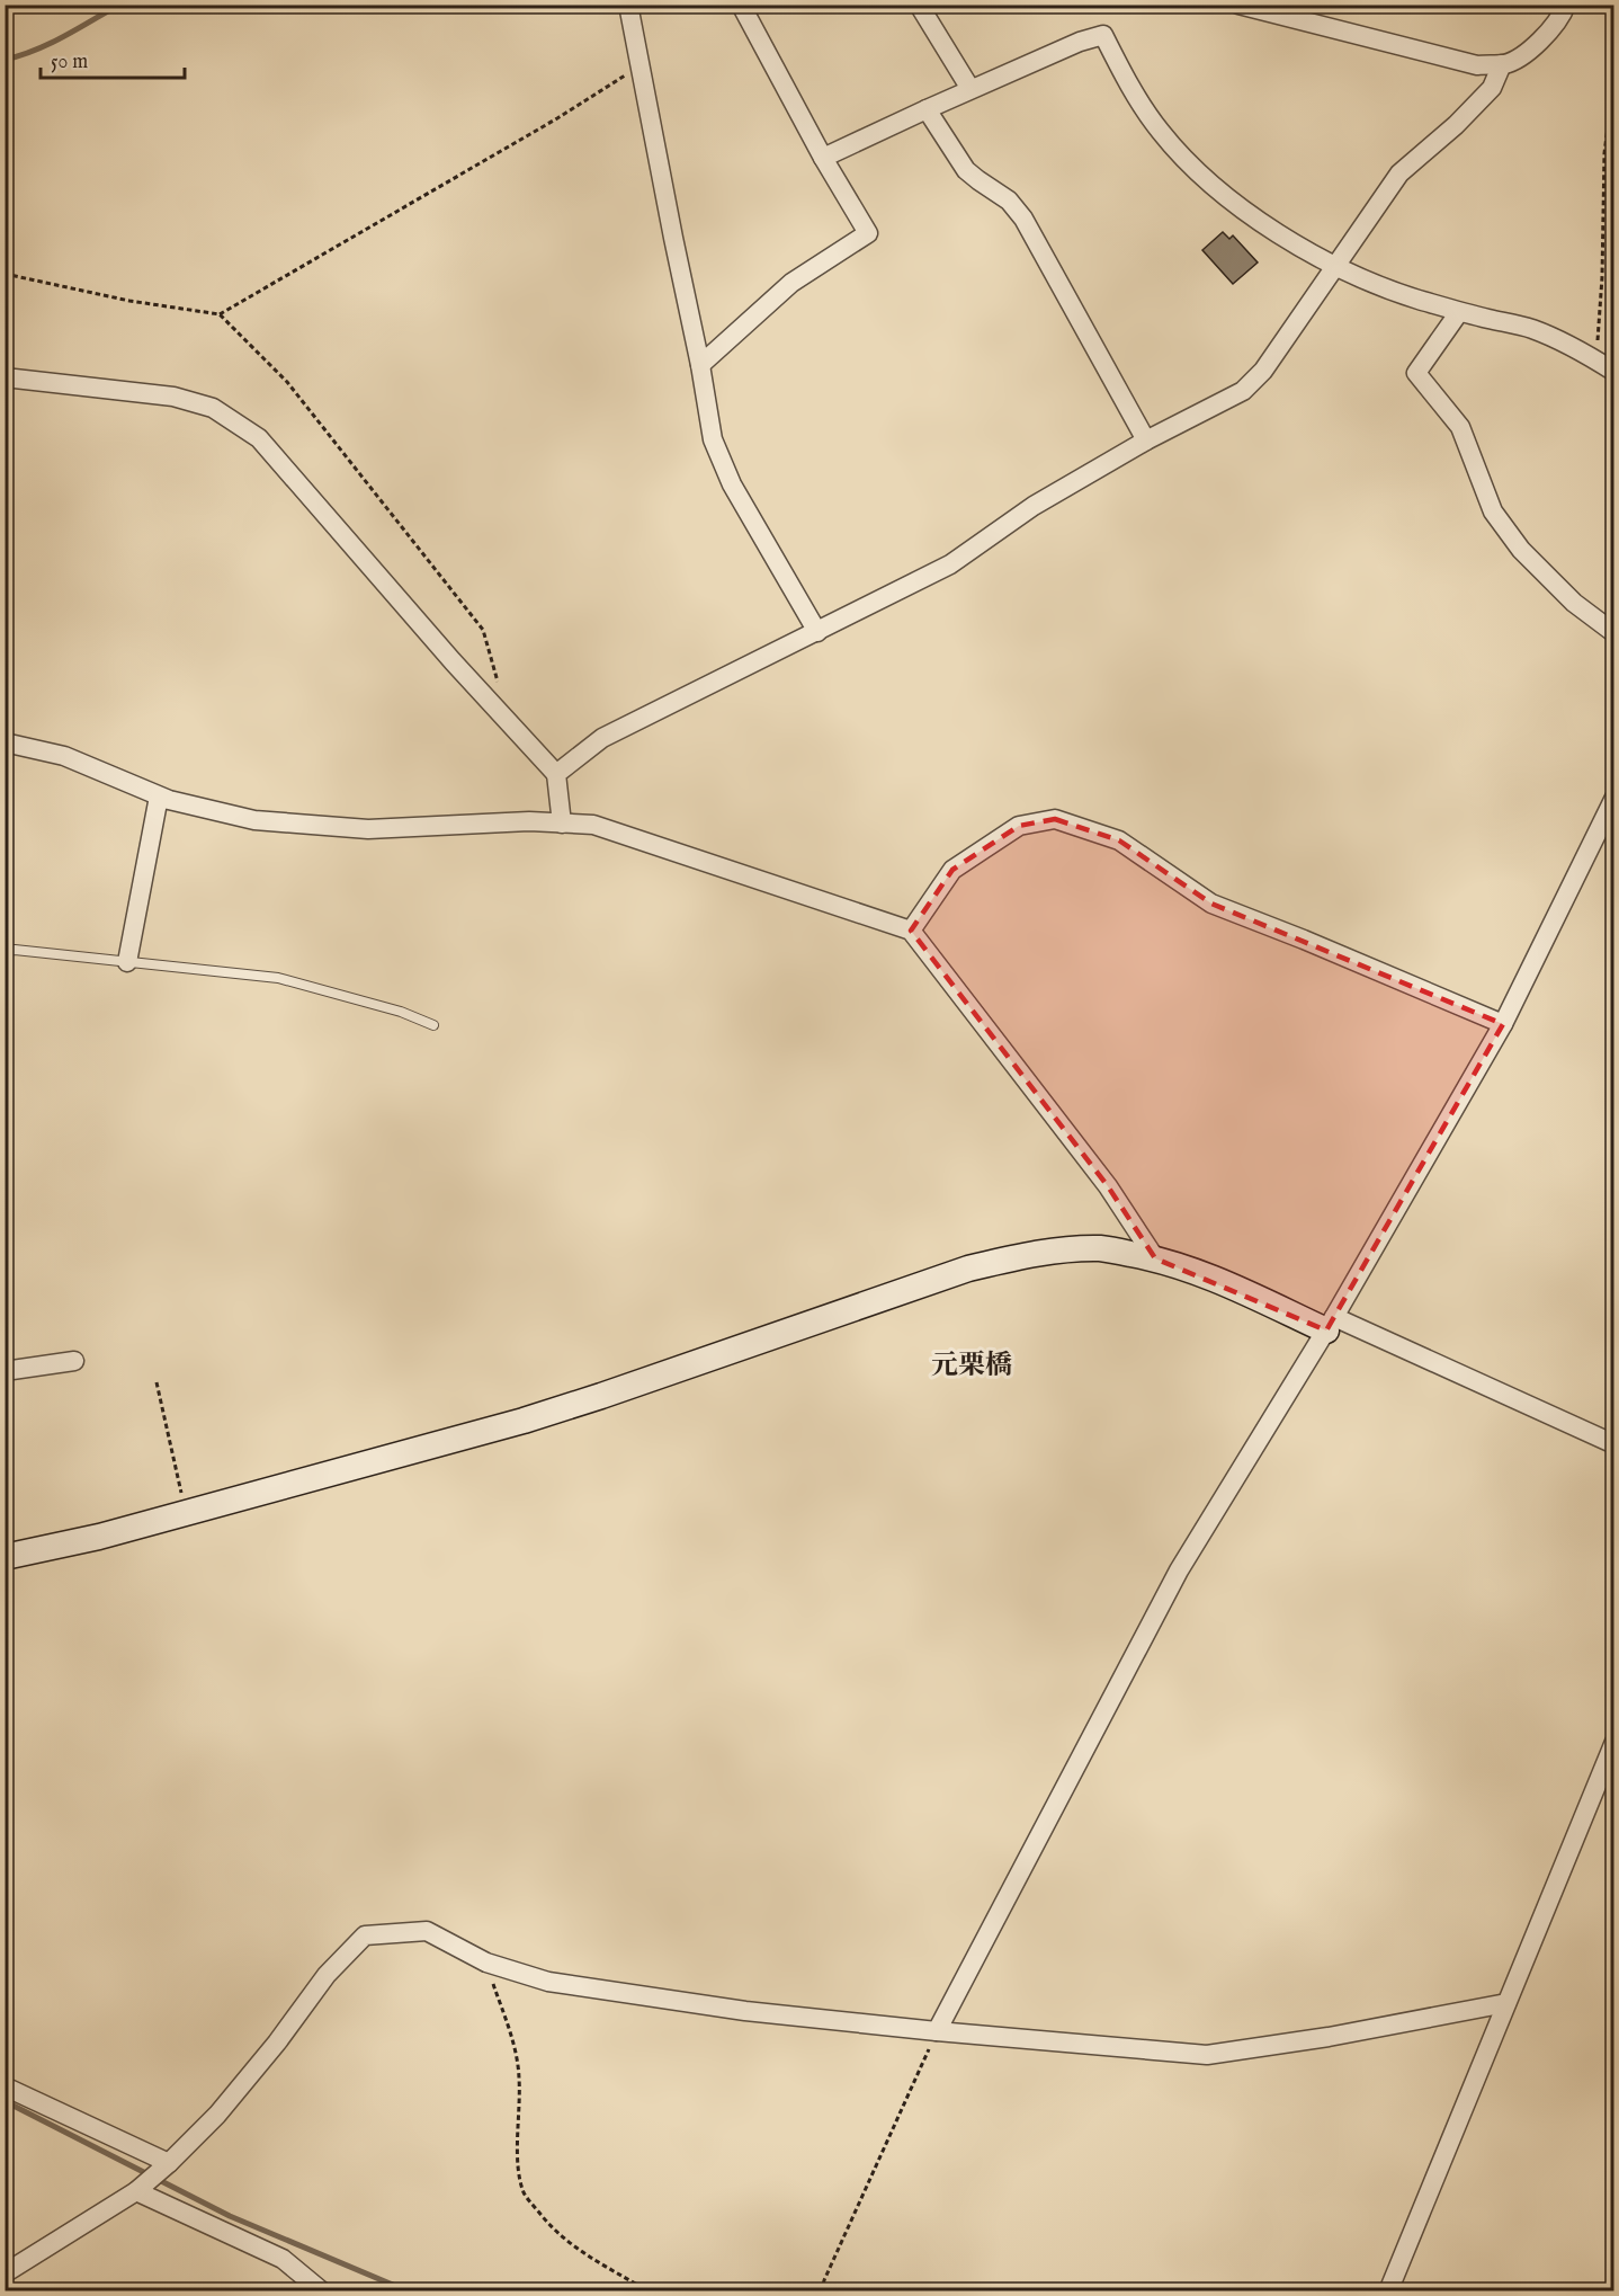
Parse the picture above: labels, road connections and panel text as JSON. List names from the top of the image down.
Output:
{
  "districts": ["元栗橋"],
  "scale_bar": "50 m"
}
